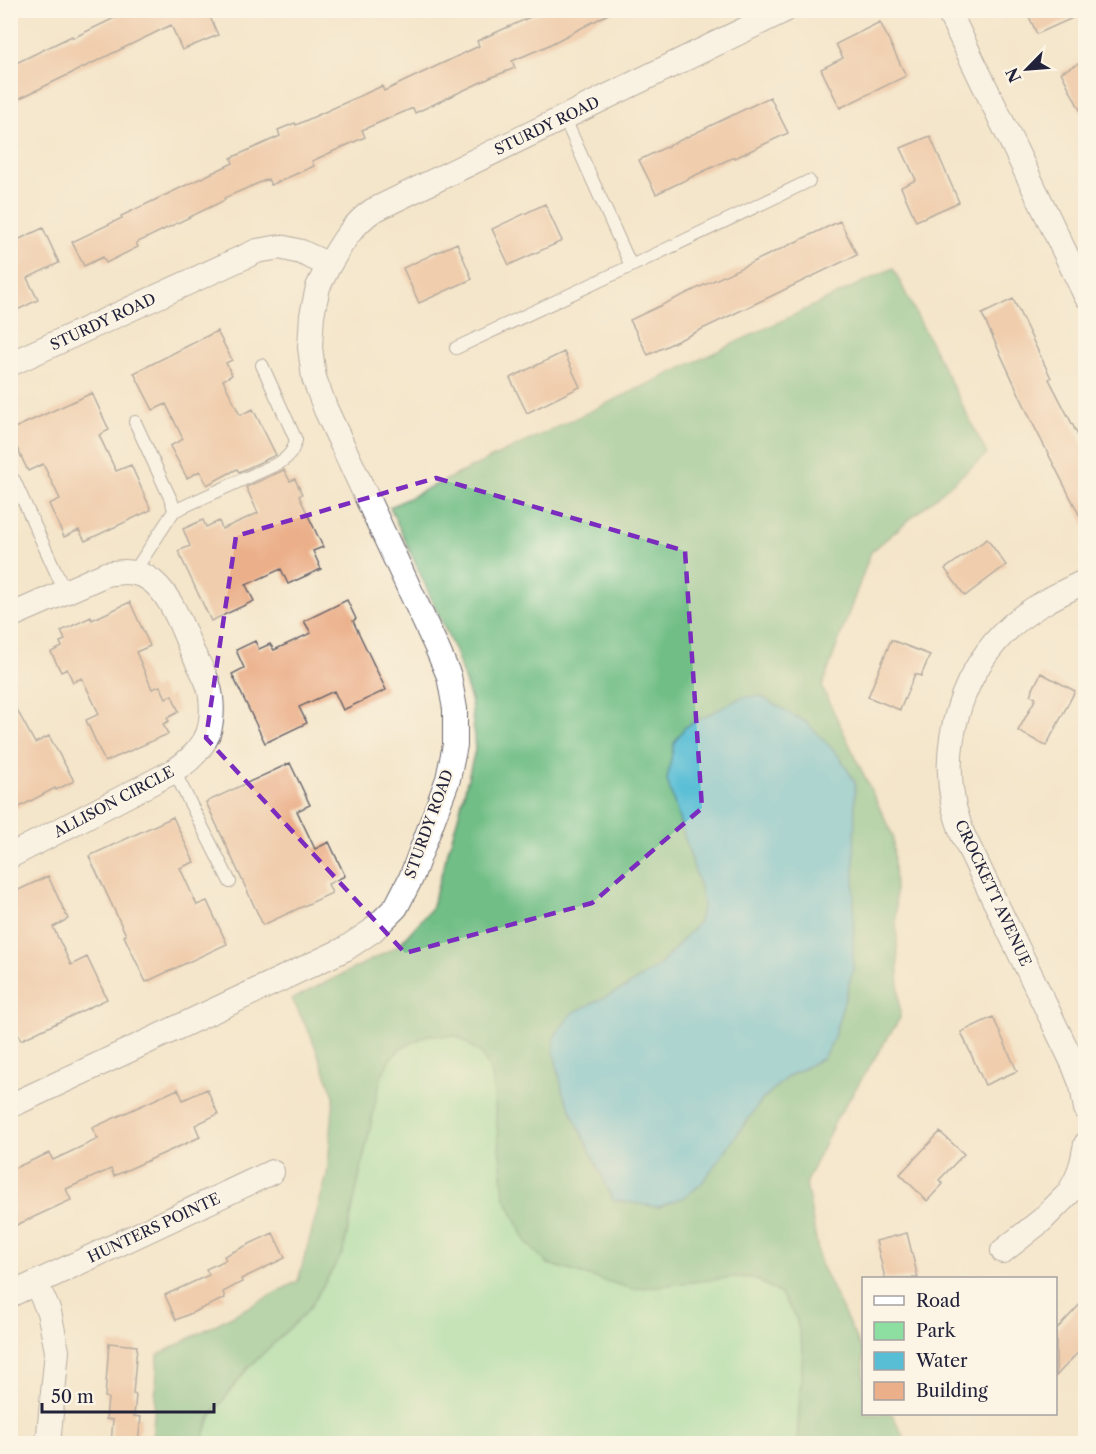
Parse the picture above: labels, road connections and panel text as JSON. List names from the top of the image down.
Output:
{
  "streets": {
    "street": [
      "STURDY ROAD",
      "ALLISON CIRCLE",
      "CROCKETT AVENUE",
      "HUNTERS POINTE"
    ]
  },
  "legend": [
    "Road",
    "Park",
    "Water",
    "Building"
  ],
  "scale_bar": "50 m",
  "north": "bottom left"
}
